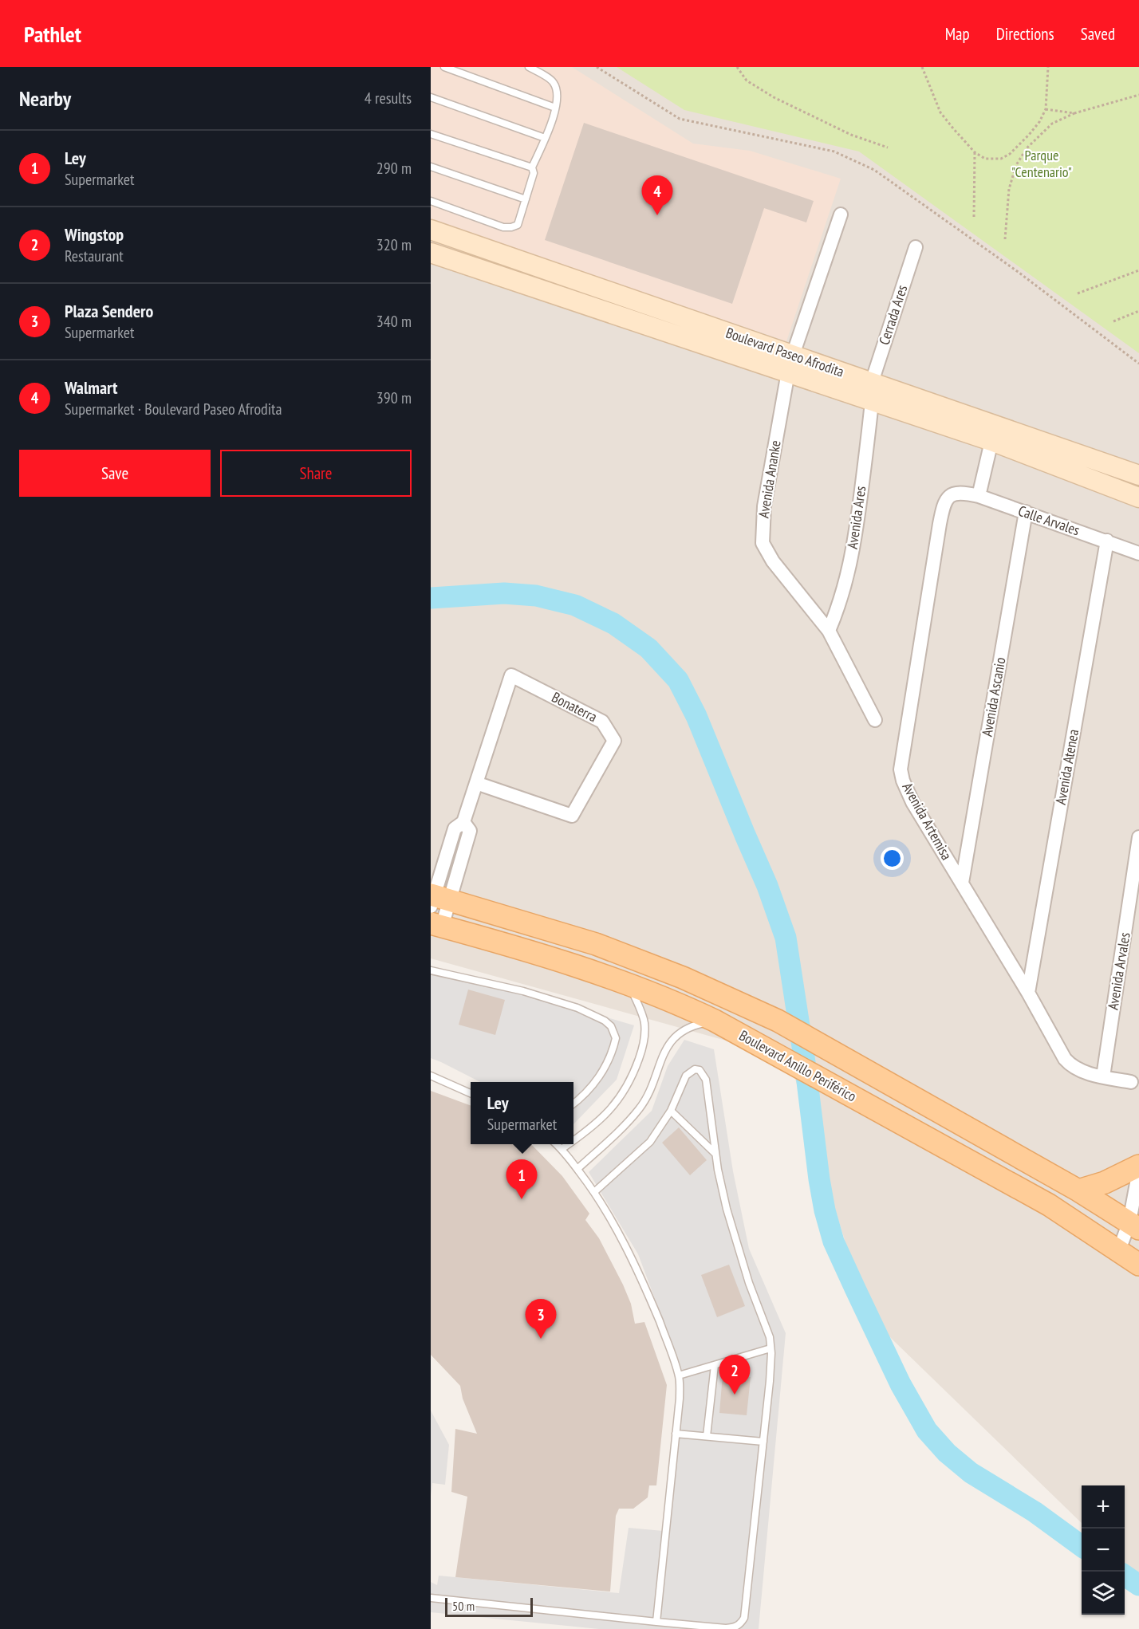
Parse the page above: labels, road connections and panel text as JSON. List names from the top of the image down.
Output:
{
  "streets": {
    "main road": ["Boulevard Anillo Periférico"],
    "street": [
      "Cerrada Ares",
      "Boulevard Paseo Afrodita",
      "Avenida Ananke",
      "Avenida Ares",
      "Calle Arvales",
      "Avenida Ascanio",
      "Bonaterra",
      "Avenida Atenea",
      "Avenida Artemisa",
      "Avenida Arvales"
    ]
  },
  "crossings": [
    ["Cerrada Ares", "Boulevard Paseo Afrodita"],
    ["Boulevard Paseo Afrodita", "Avenida Ananke"],
    ["Boulevard Paseo Afrodita", "Avenida Ares"],
    ["Avenida Ananke", "Avenida Ares"],
    ["Calle Arvales", "Avenida Ascanio"],
    ["Calle Arvales", "Avenida Atenea"],
    ["Calle Arvales", "Avenida Artemisa"],
    ["Avenida Ascanio", "Avenida Artemisa"],
    ["Bonaterra", "Boulevard Anillo Periférico"],
    ["Avenida Atenea", "Avenida Artemisa"],
    ["Avenida Artemisa", "Avenida Arvales"]
  ],
  "parks": ["Parque \"Centenario\""],
  "scale_bar": "50 m",
  "page": {
    "header": "Pathlet",
    "nav": ["Map", "Directions", "Saved"],
    "heading": ["Nearby", "4 results"],
    "list": [
      {
        "mark": "1",
        "name": "Ley",
        "note": "Supermarket",
        "value": "290 m"
      },
      {
        "mark": "2",
        "name": "Wingstop",
        "note": "Restaurant",
        "value": "320 m"
      },
      {
        "mark": "3",
        "name": "Plaza Sendero",
        "note": "Supermarket",
        "value": "340 m"
      },
      {
        "mark": "4",
        "name": "Walmart",
        "note": "Supermarket · Boulevard Paseo Afrodita",
        "value": "390 m"
      }
    ],
    "pins": [
      "4",
      "1",
      "3",
      "2"
    ],
    "buttons": ["Save", "Share"],
    "popup": ["Ley", "Supermarket"],
    "map_buttons": ["+", "−"],
    "scale": "50 m"
  }
}
